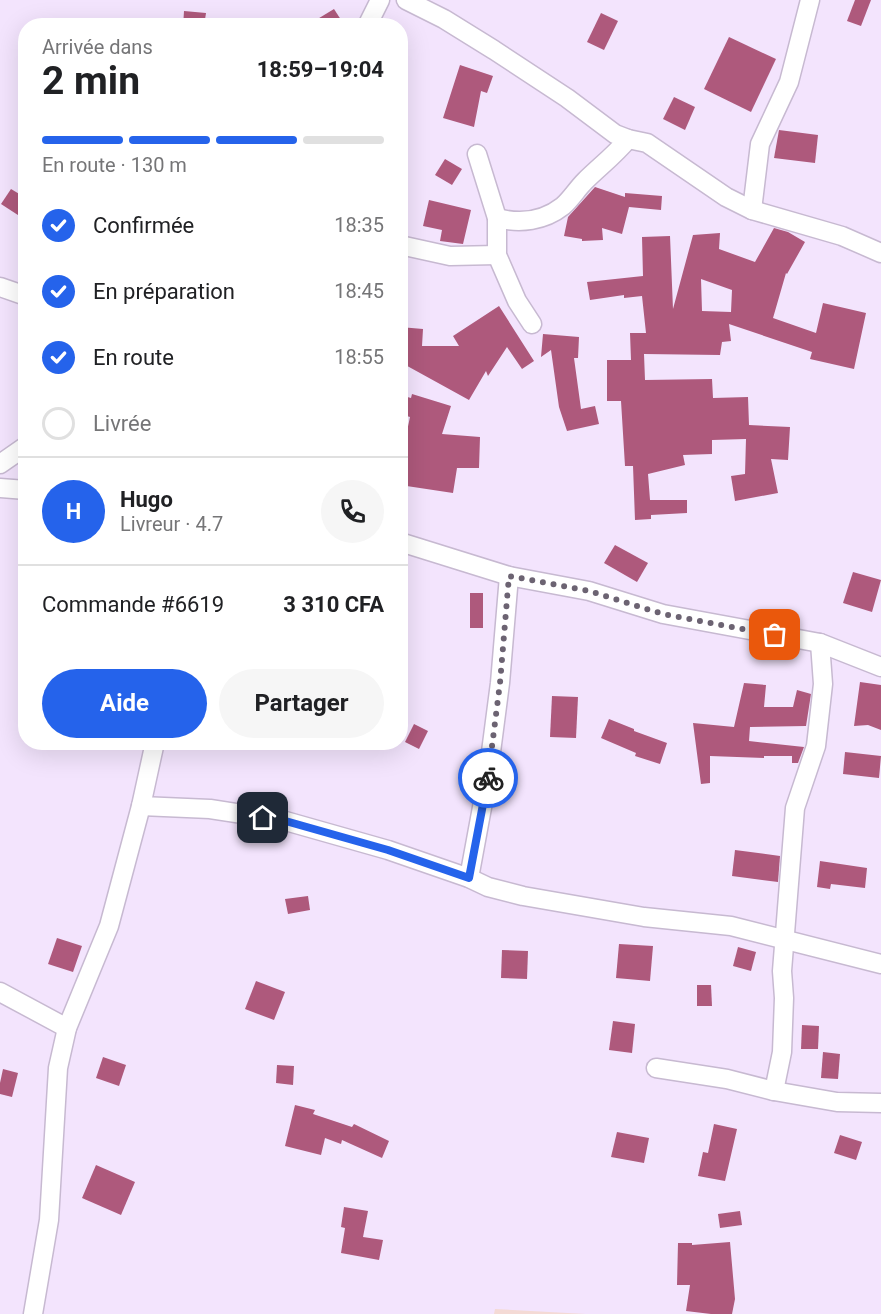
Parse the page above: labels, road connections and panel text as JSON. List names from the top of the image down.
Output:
{
  "page": {
    "heading": ["2 min", "Arrivée dans", "18:59–19:04"],
    "panel": [
      "Hugo",
      "Livreur · 4.7",
      "Commande #6619",
      "3 310 CFA"
    ],
    "bar": "En route · 130 m",
    "list": [
      ["Confirmée", "18:35"],
      ["En préparation", "18:45"],
      ["En route", "18:55"],
      "Livrée"
    ],
    "round": "H",
    "buttons": ["Aide", "Partager"]
  }
}
